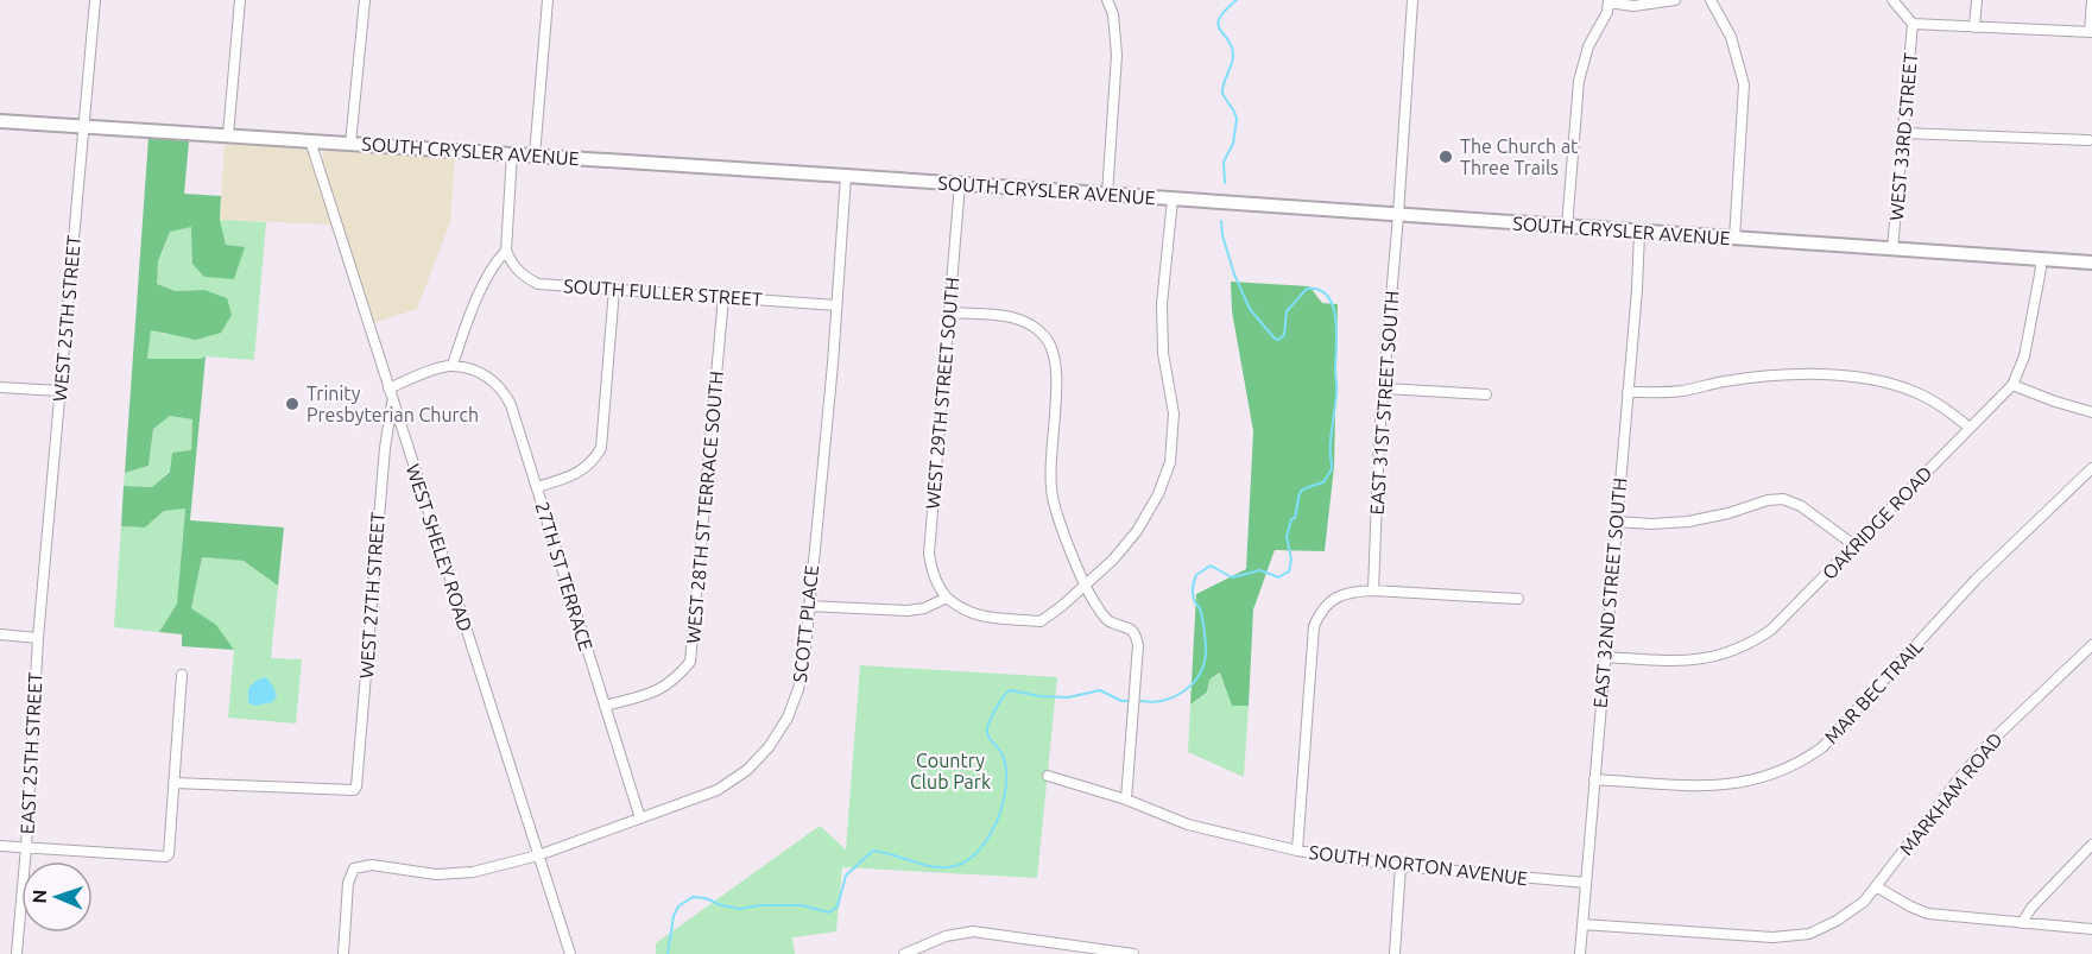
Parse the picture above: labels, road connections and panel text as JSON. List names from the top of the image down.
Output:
{
  "streets": {
    "main road": ["SOUTH CRYSLER AVENUE"],
    "street": [
      "WEST 33RD STREET",
      "SOUTH FULLER STREET",
      "WEST 25TH STREET",
      "WEST 29TH STREET SOUTH",
      "EAST 31ST STREET SOUTH",
      "WEST 28TH ST TERRACE SOUTH",
      "OAKRIDGE ROAD",
      "WEST SHELEY ROAD",
      "27TH ST TERRACE",
      "EAST 32ND STREET SOUTH",
      "WEST 27TH STREET",
      "SCOTT PLACE",
      "MAR BEC TRAIL",
      "EAST 25TH STREET",
      "MARKHAM ROAD",
      "SOUTH NORTON AVENUE"
    ]
  },
  "crossings": [
    ["WEST 33RD STREET", "SOUTH CRYSLER AVENUE"],
    ["SOUTH CRYSLER AVENUE", "WEST 25TH STREET"],
    ["SOUTH CRYSLER AVENUE", "WEST 29TH STREET SOUTH"],
    ["SOUTH CRYSLER AVENUE", "EAST 31ST STREET SOUTH"],
    ["SOUTH CRYSLER AVENUE", "OAKRIDGE ROAD"],
    ["SOUTH CRYSLER AVENUE", "WEST SHELEY ROAD"],
    ["SOUTH CRYSLER AVENUE", "EAST 32ND STREET SOUTH"],
    ["SOUTH CRYSLER AVENUE", "SCOTT PLACE"],
    ["SOUTH FULLER STREET", "WEST 28TH ST TERRACE SOUTH"],
    ["SOUTH FULLER STREET", "SCOTT PLACE"],
    ["WEST 25TH STREET", "EAST 25TH STREET"],
    ["WEST 28TH ST TERRACE SOUTH", "27TH ST TERRACE"],
    ["OAKRIDGE ROAD", "EAST 32ND STREET SOUTH"],
    ["WEST SHELEY ROAD", "WEST 27TH STREET"],
    ["WEST SHELEY ROAD", "SCOTT PLACE"],
    ["27TH ST TERRACE", "SCOTT PLACE"],
    ["EAST 32ND STREET SOUTH", "MAR BEC TRAIL"],
    ["EAST 32ND STREET SOUTH", "SOUTH NORTON AVENUE"]
  ],
  "parks": ["Country Club Park"],
  "places": ["The Church at Three Trails", "Trinity Presbyterian Church"],
  "north": "left"
}
